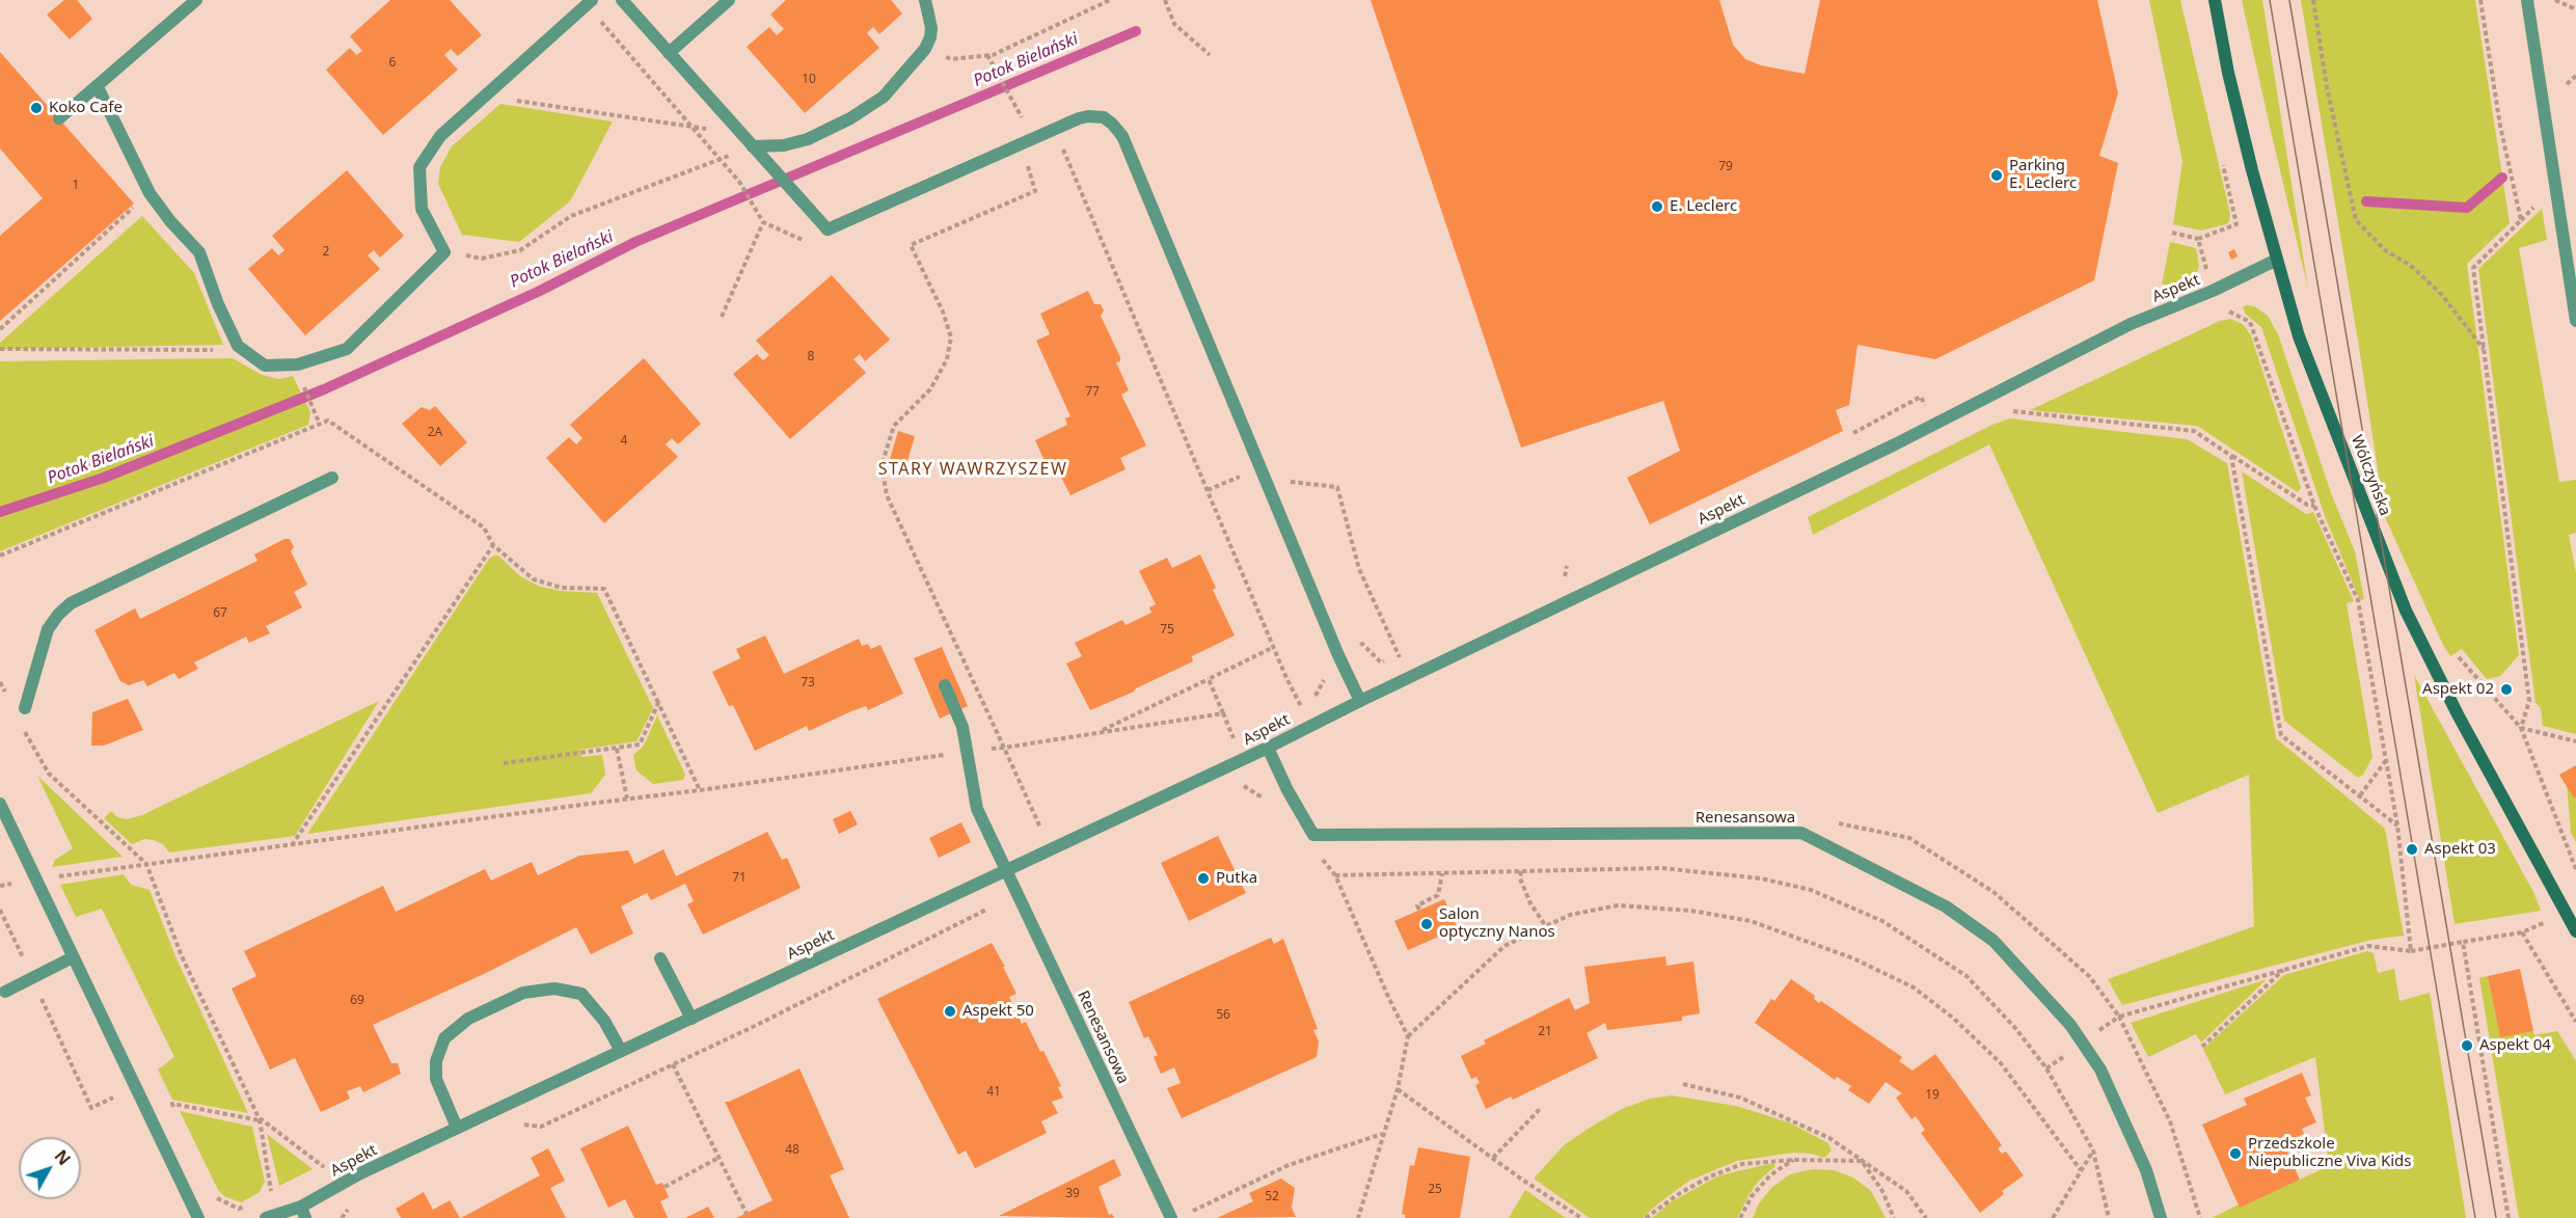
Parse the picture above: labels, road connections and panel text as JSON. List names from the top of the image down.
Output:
{
  "streets": {
    "main road": ["Wólczyńska"],
    "street": ["Aspekt", "Renesansowa"]
  },
  "crossings": [
    ["Aspekt", "Wólczyńska"],
    ["Aspekt", "Renesansowa"]
  ],
  "districts": ["STARY WAWRZYSZEW"],
  "water": ["Potok Bielański"],
  "places": [
    "Koko Cafe",
    "Parking E. Leclerc",
    "E. Leclerc",
    "Aspekt 02",
    "Aspekt 03",
    "Putka",
    "Salon optyczny Nanos",
    "Aspekt 50",
    "Aspekt 04",
    "Przedszkole Niepubliczne Viva Kids"
  ],
  "house_numbers": [
    "6",
    "10",
    "79",
    "1",
    "2",
    "8",
    "77",
    "2A",
    "4",
    "67",
    "75",
    "73",
    "71",
    "69",
    "56",
    "21",
    "41",
    "19",
    "48",
    "25",
    "39",
    "52"
  ],
  "north": "top right"
}
